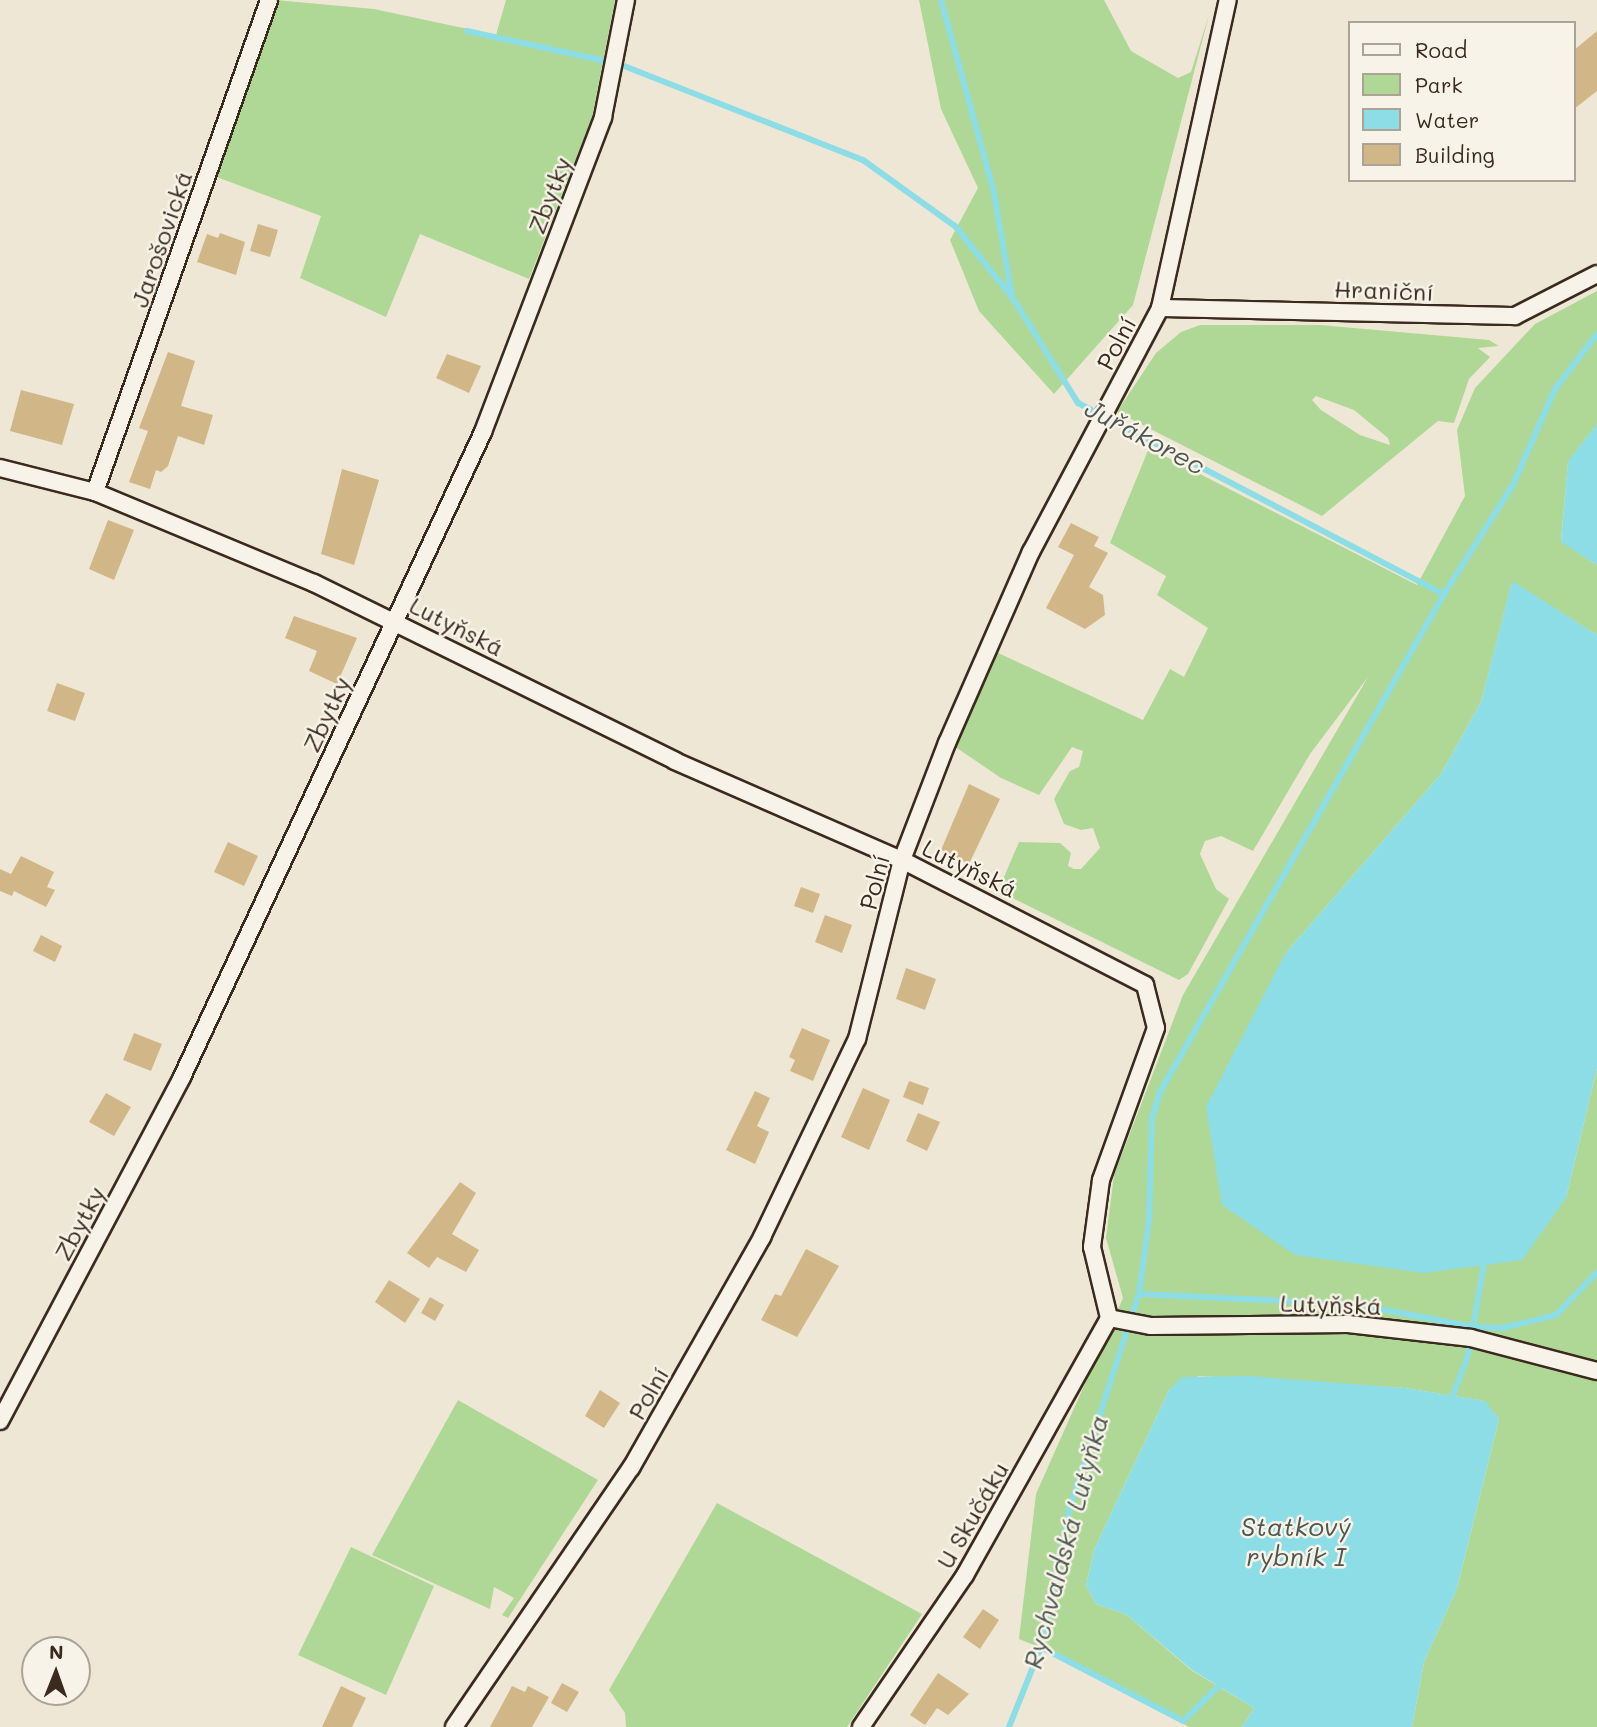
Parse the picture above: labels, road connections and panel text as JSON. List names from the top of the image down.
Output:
{
  "streets": {
    "street": [
      "Zbytky",
      "Jarošovická",
      "Hraniční",
      "Polní",
      "Lutyňská",
      "U Skučáku"
    ]
  },
  "crossings": [
    ["Zbytky", "Lutyňská"],
    ["Jarošovická", "Lutyňská"],
    ["Hraniční", "Polní"],
    ["Polní", "Lutyňská"],
    ["Lutyňská", "U Skučáku"]
  ],
  "water": ["Juřákorec", "Statkový rybník I", "Rychvaldská Lutyňka"],
  "legend": [
    "Road",
    "Park",
    "Water",
    "Building"
  ],
  "north": "top"
}
